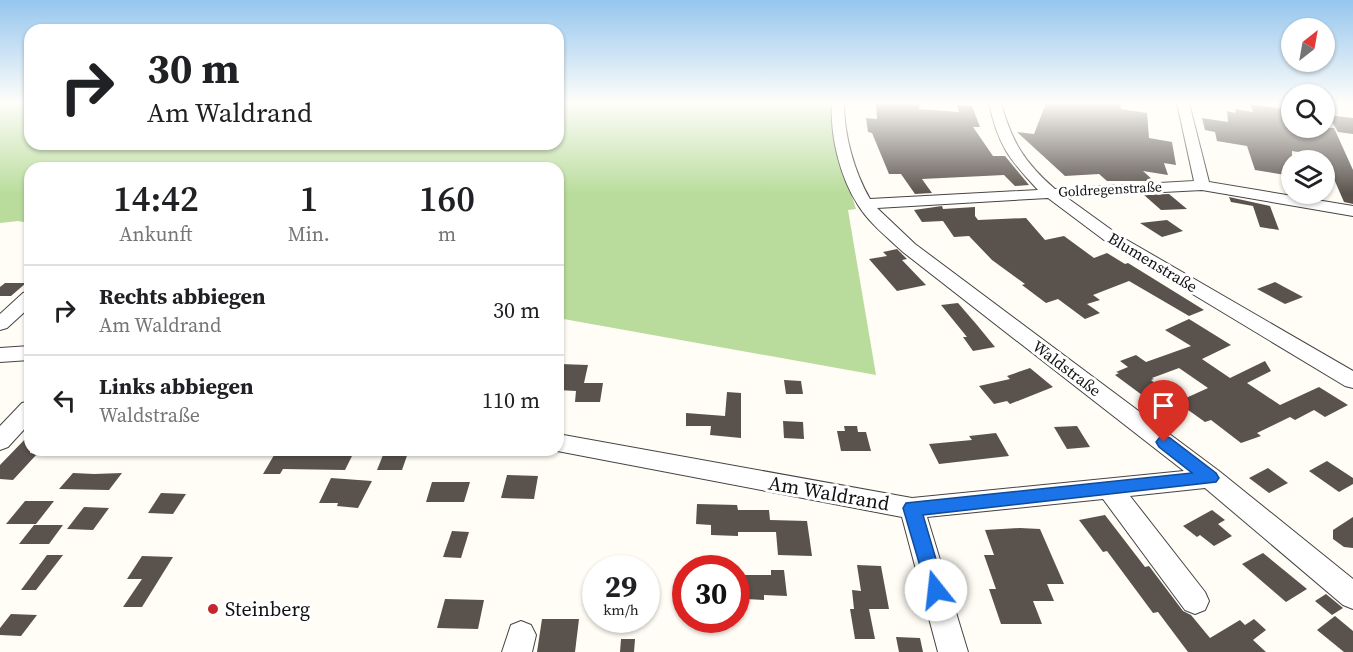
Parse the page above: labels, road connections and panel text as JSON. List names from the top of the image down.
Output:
{
  "streets": {
    "street": [
      "Goldregenstraße",
      "Blumenstraße",
      "Waldstraße",
      "Am Waldrand"
    ]
  },
  "crossings": [
    ["Goldregenstraße", "Blumenstraße"],
    ["Goldregenstraße", "Waldstraße"],
    ["Waldstraße", "Am Waldrand"]
  ],
  "places": ["Steinberg"],
  "north": "top right",
  "page": {
    "turn": ["30 m", "Am Waldrand"],
    "eta": [
      "14:42",
      "Ankunft",
      "1",
      "Min.",
      "160",
      "m"
    ],
    "list": [
      {
        "name": "Rechts abbiegen",
        "note": "Am Waldrand",
        "value": "30 m"
      },
      {
        "name": "Links abbiegen",
        "note": "Waldstraße",
        "value": "110 m"
      }
    ],
    "speed": "29 km/h",
    "limit": "30"
  }
}
